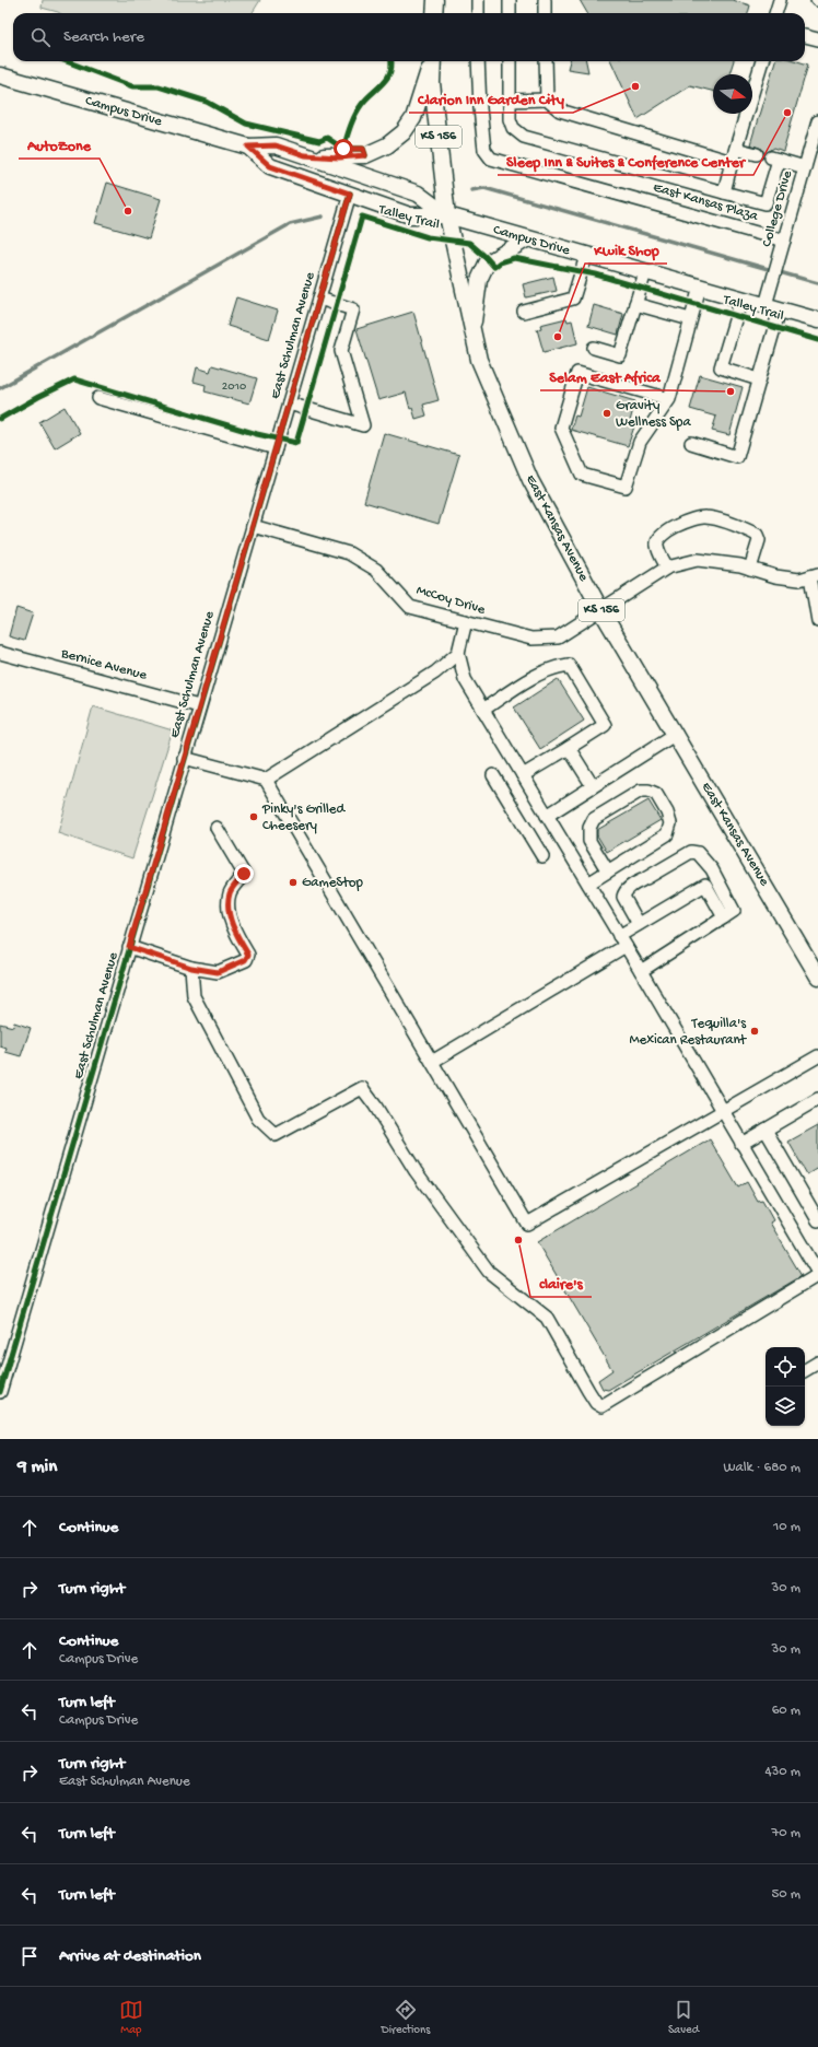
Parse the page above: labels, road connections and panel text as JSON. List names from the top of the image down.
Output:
{
  "streets": {
    "main road": ["Campus Drive", "KS 156", "East Kansas Avenue"],
    "street": [
      "East Kansas Plaza",
      "College Drive",
      "East Schulman Avenue",
      "McCoy Drive",
      "Bernice Avenue"
    ],
    "cycle path": ["Talley Trail"]
  },
  "crossings": [
    ["Campus Drive", "College Drive"],
    ["Campus Drive", "East Schulman Avenue"],
    ["Campus Drive", "East Kansas Avenue"],
    ["East Kansas Plaza", "College Drive"],
    ["East Schulman Avenue", "McCoy Drive"],
    ["East Schulman Avenue", "Bernice Avenue"],
    ["East Kansas Avenue", "McCoy Drive"]
  ],
  "places": [
    "Clarion Inn Garden City",
    "Sleep Inn & Suites & Conference Center",
    "AutoZone",
    "Kwik Shop",
    "Selam East Africa",
    "Gravity Wellness Spa",
    "Pinky's Grilled Cheesery",
    "GameStop",
    "Tequilla's Mexican Restaurant",
    "claire's"
  ],
  "house_numbers": ["2010"],
  "north": "right",
  "page": {
    "search": "Search here",
    "heading": ["9 min", "Walk · 680 m"],
    "list": [
      ["Continue", "10 m"],
      ["Turn right", "30 m"],
      ["Continue", "Campus Drive", "30 m"],
      ["Turn left", "Campus Drive", "60 m"],
      ["Turn right", "East Schulman Avenue", "430 m"],
      ["Turn left", "70 m"],
      ["Turn left", "50 m"],
      "Arrive at destination"
    ],
    "nav": ["Map", "Directions", "Saved"]
  }
}
